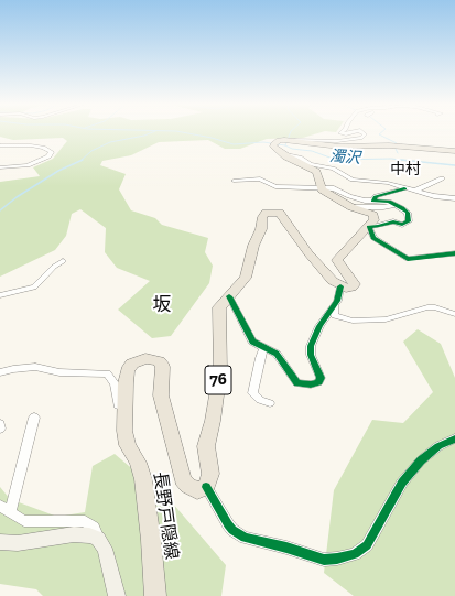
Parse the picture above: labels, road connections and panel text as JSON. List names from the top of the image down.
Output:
{
  "streets": {
    "main road": ["76", "長野戸隠線"]
  },
  "crossings": [
    ["76", "長野戸隠線"]
  ],
  "districts": ["中村", "坂"],
  "water": ["濁沢"]
}
